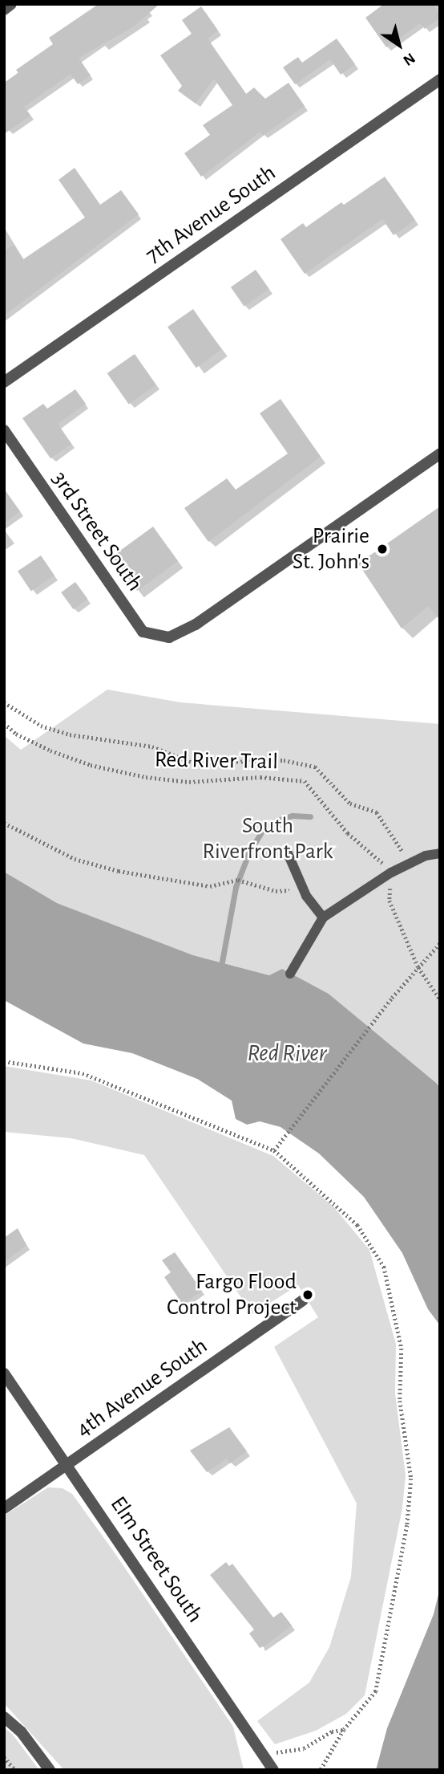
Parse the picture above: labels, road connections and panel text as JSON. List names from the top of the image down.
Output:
{
  "streets": {
    "street": [
      "7th Avenue South",
      "3rd Street South",
      "4th Avenue South",
      "Elm Street South"
    ],
    "path": ["Red River Trail"]
  },
  "crossings": [
    ["4th Avenue South", "Elm Street South"]
  ],
  "water": ["Red River"],
  "parks": ["South Riverfront Park"],
  "places": ["Prairie St. John's", "Fargo Flood Control Project"],
  "north": "bottom right"
}
